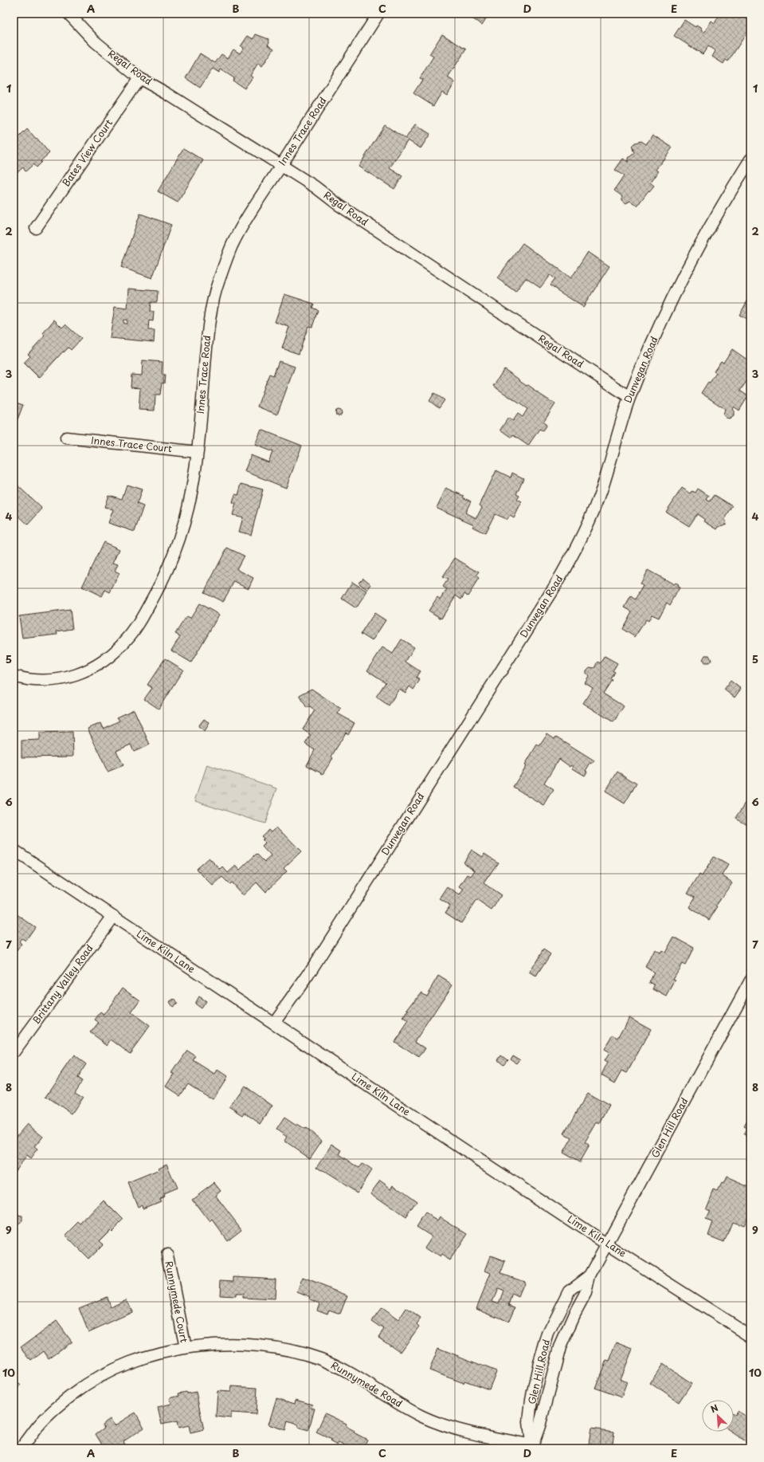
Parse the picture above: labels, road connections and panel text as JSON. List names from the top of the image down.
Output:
{
  "streets": {
    "street": [
      "Regal Road",
      "Innes Trace Road",
      "Bates View Court",
      "Dunvegan Road",
      "Innes Trace Court",
      "Lime Kiln Lane",
      "Brittany Valley Road",
      "Glen Hill Road",
      "Runnymede Court",
      "Runnymede Road"
    ]
  },
  "crossings": [
    ["Regal Road", "Innes Trace Road"],
    ["Regal Road", "Bates View Court"],
    ["Regal Road", "Dunvegan Road"],
    ["Innes Trace Road", "Innes Trace Court"],
    ["Dunvegan Road", "Lime Kiln Lane"],
    ["Lime Kiln Lane", "Brittany Valley Road"],
    ["Lime Kiln Lane", "Glen Hill Road"],
    ["Glen Hill Road", "Runnymede Road"],
    ["Runnymede Court", "Runnymede Road"]
  ],
  "north": "top left",
  "grid": {
    "columns": [
      "A",
      "B",
      "C",
      "D",
      "E"
    ],
    "rows": [
      "1",
      "2",
      "3",
      "4",
      "5",
      "6",
      "7",
      "8",
      "9",
      "10"
    ]
  }
}
